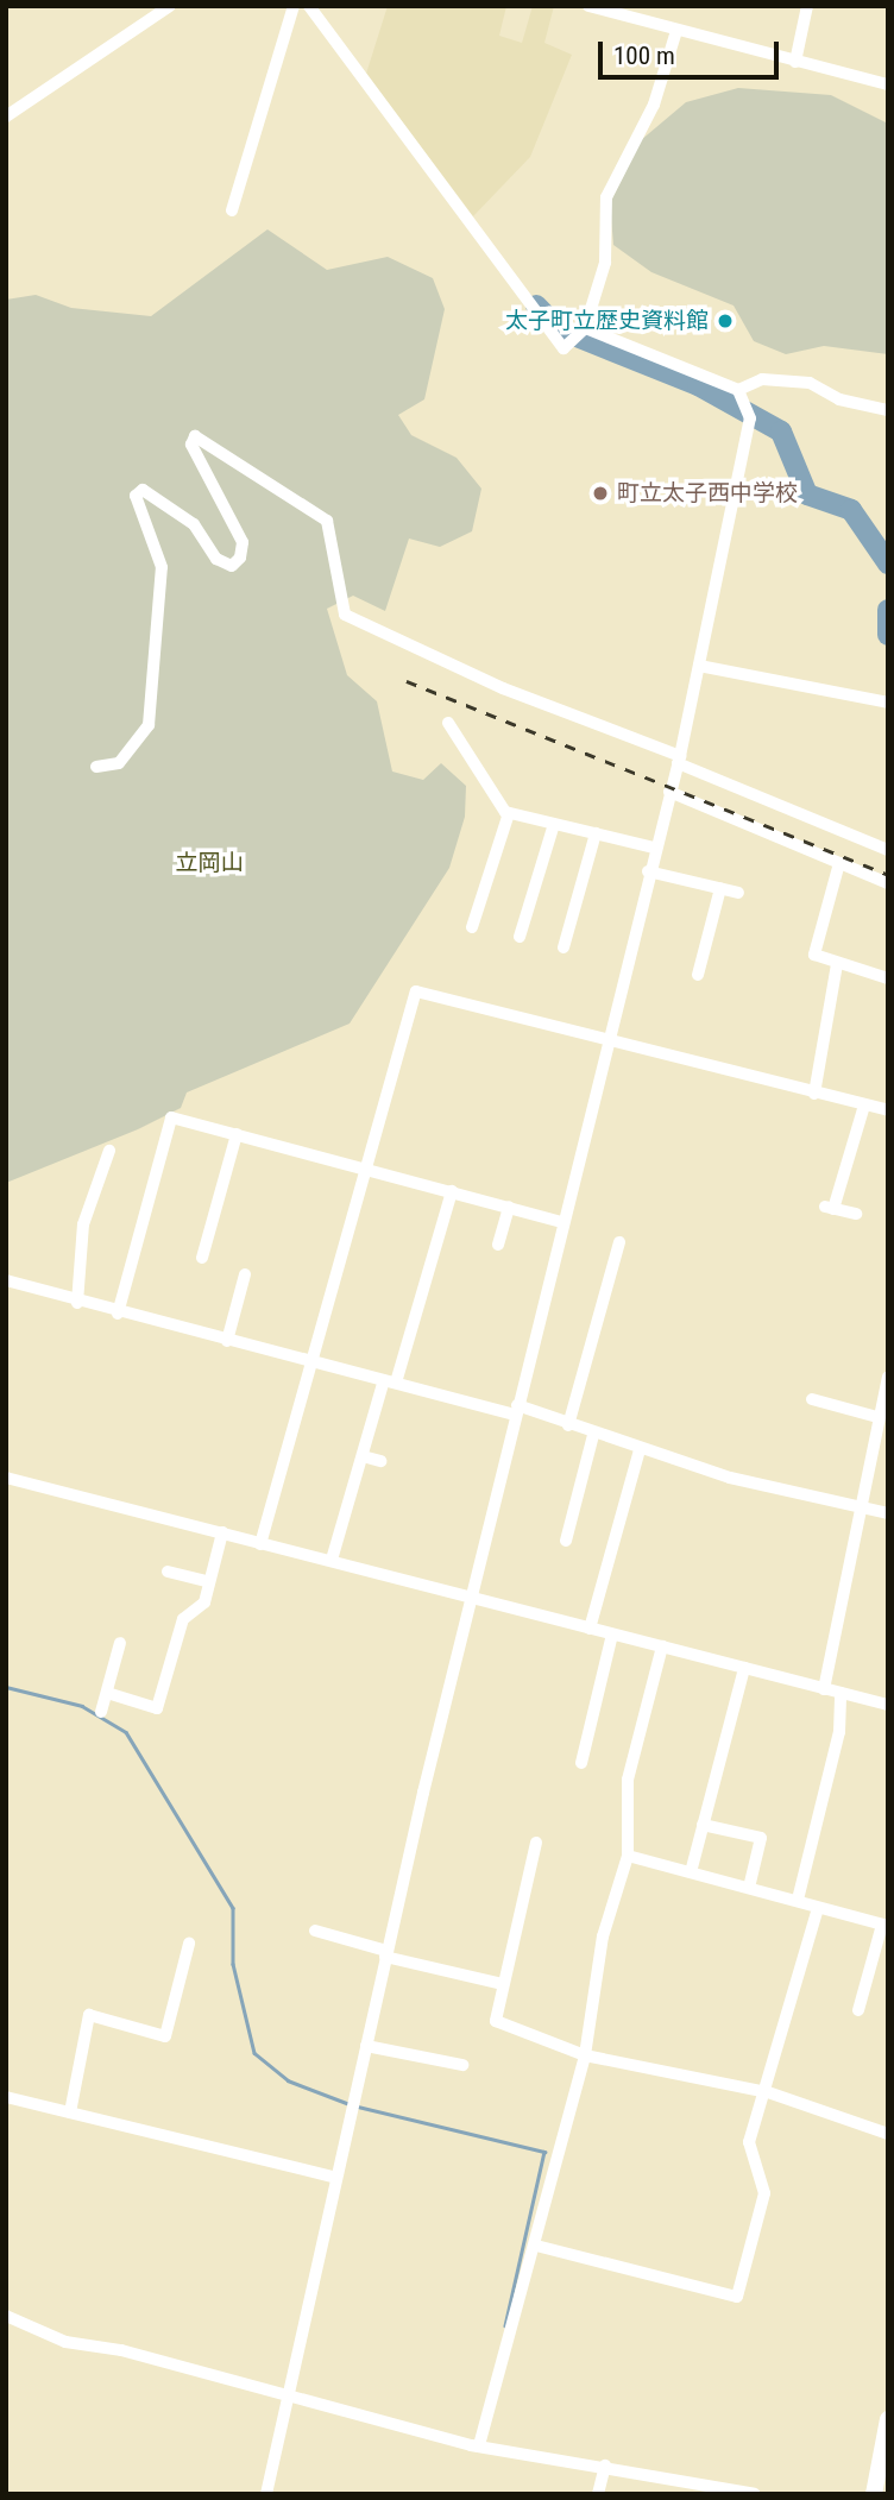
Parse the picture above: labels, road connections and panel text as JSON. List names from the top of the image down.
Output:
{
  "parks": ["立岡山"],
  "places": ["太子町立歴史資料館", "町立太子西中学校"],
  "scale_bar": "100 m"
}
